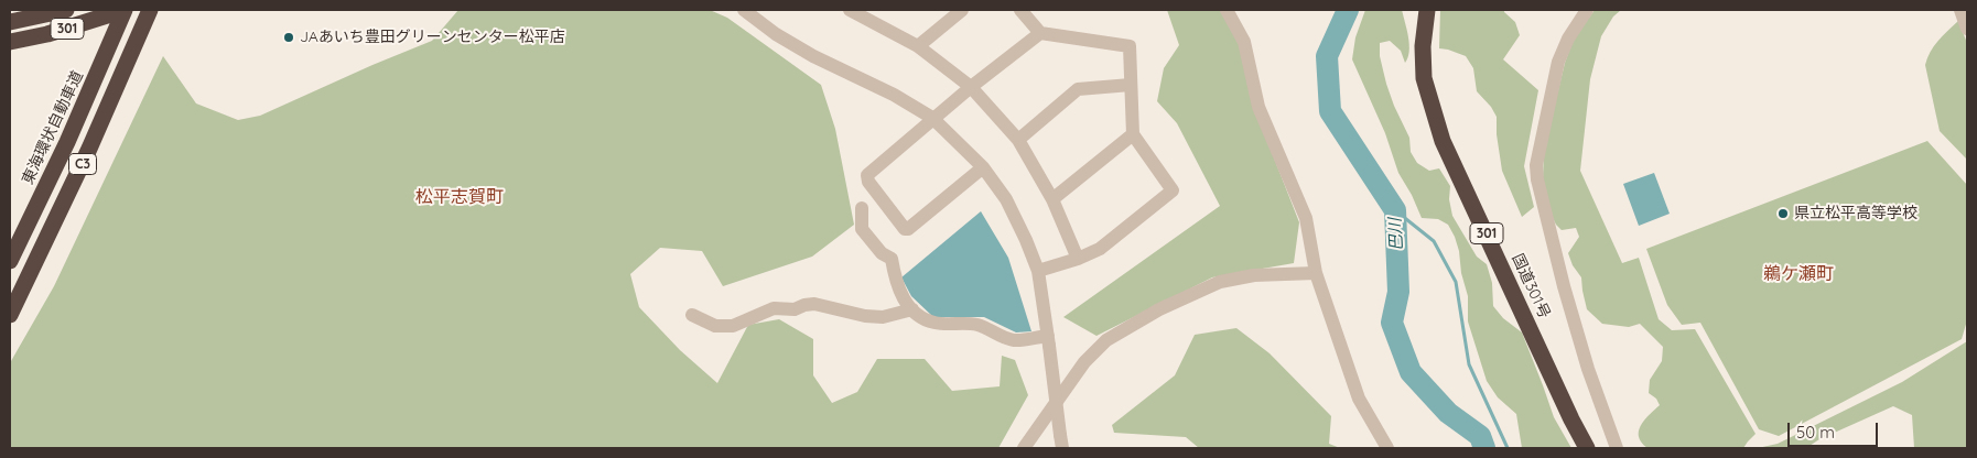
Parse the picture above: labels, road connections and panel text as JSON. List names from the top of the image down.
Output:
{
  "streets": {
    "highway": [
      "301",
      "東海環状自動車道",
      "C3",
      "国道301号"
    ]
  },
  "crossings": [
    ["301", "東海環状自動車道"]
  ],
  "districts": ["松平志賀町", "鵜ケ瀬町"],
  "water": ["巴川"],
  "places": ["JAあいち豊田グリーンセンター松平店", "県立松平高等学校"],
  "scale_bar": "50 m"
}
